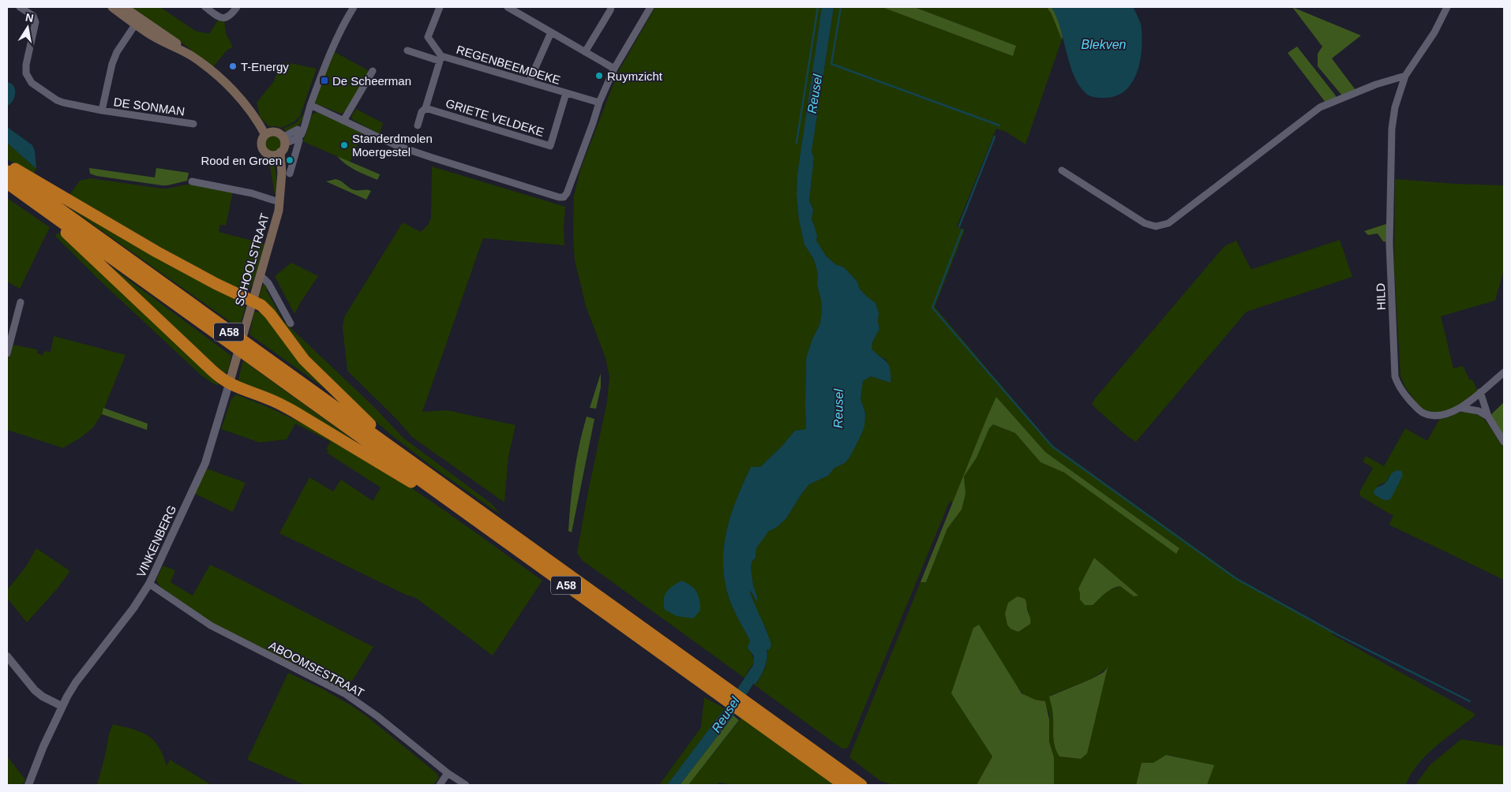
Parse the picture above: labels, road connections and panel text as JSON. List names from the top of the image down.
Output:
{
  "streets": {
    "highway": ["A58"],
    "main road": ["SCHOOLSTRAAT", "VINKENBERG"],
    "street": [
      "REGENBEEMDEKE",
      "DE SONMAN",
      "GRIETE VELDEKE",
      "HILD",
      "ABOOMSESTRAAT"
    ]
  },
  "crossings": [
    ["REGENBEEMDEKE", "GRIETE VELDEKE"],
    ["SCHOOLSTRAAT", "A58"],
    ["SCHOOLSTRAAT", "VINKENBERG"],
    ["A58", "VINKENBERG"],
    ["VINKENBERG", "ABOOMSESTRAAT"]
  ],
  "water": ["Blekven", "Reusel"],
  "places": {
    "other": [
      "T-Energy",
      "Ruymzicht",
      "Standerdmolen Moergestel",
      "Rood en Groen"
    ],
    "transit": ["De Scheerman"]
  },
  "north": "top"
}
